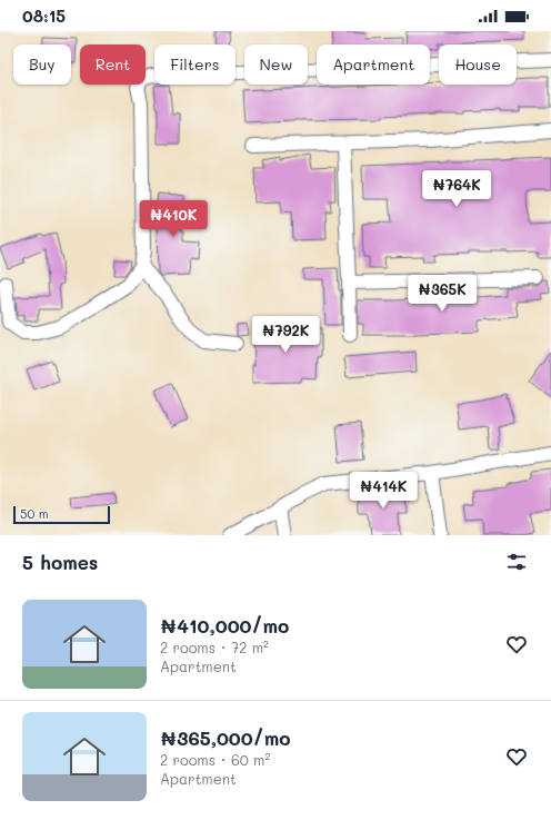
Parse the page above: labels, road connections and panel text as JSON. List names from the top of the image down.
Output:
{
  "scale_bar": "50 m",
  "page": {
    "status": "08:15",
    "chip": [
      "Buy",
      "Rent",
      "Filters",
      "New",
      "Apartment",
      "House"
    ],
    "price": [
      "₦764K",
      "₦410K",
      "₦365K",
      "₦792K",
      "₦414K"
    ],
    "scale": "50 m",
    "heading": "5 homes",
    "list": [
      {
        "name": "₦410,000/mo",
        "note": "2 rooms · 72 m² · Apartment"
      },
      {
        "name": "₦365,000/mo",
        "note": "2 rooms · 60 m² · Apartment"
      }
    ]
  }
}
